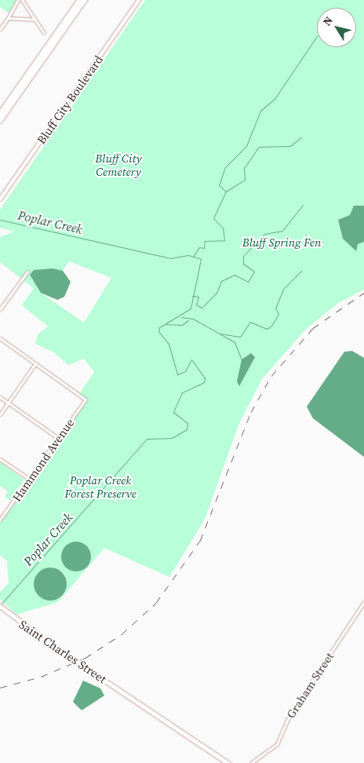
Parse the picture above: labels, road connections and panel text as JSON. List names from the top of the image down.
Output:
{
  "streets": {
    "main road": ["Saint Charles Street"],
    "street": ["Bluff City Boulevard", "Hammond Avenue", "Graham Street"]
  },
  "water": ["Poplar Creek"],
  "parks": ["Bluff City Cemetery", "Bluff Spring Fen", "Poplar Creek Forest Preserve"],
  "north": "top left"
}
